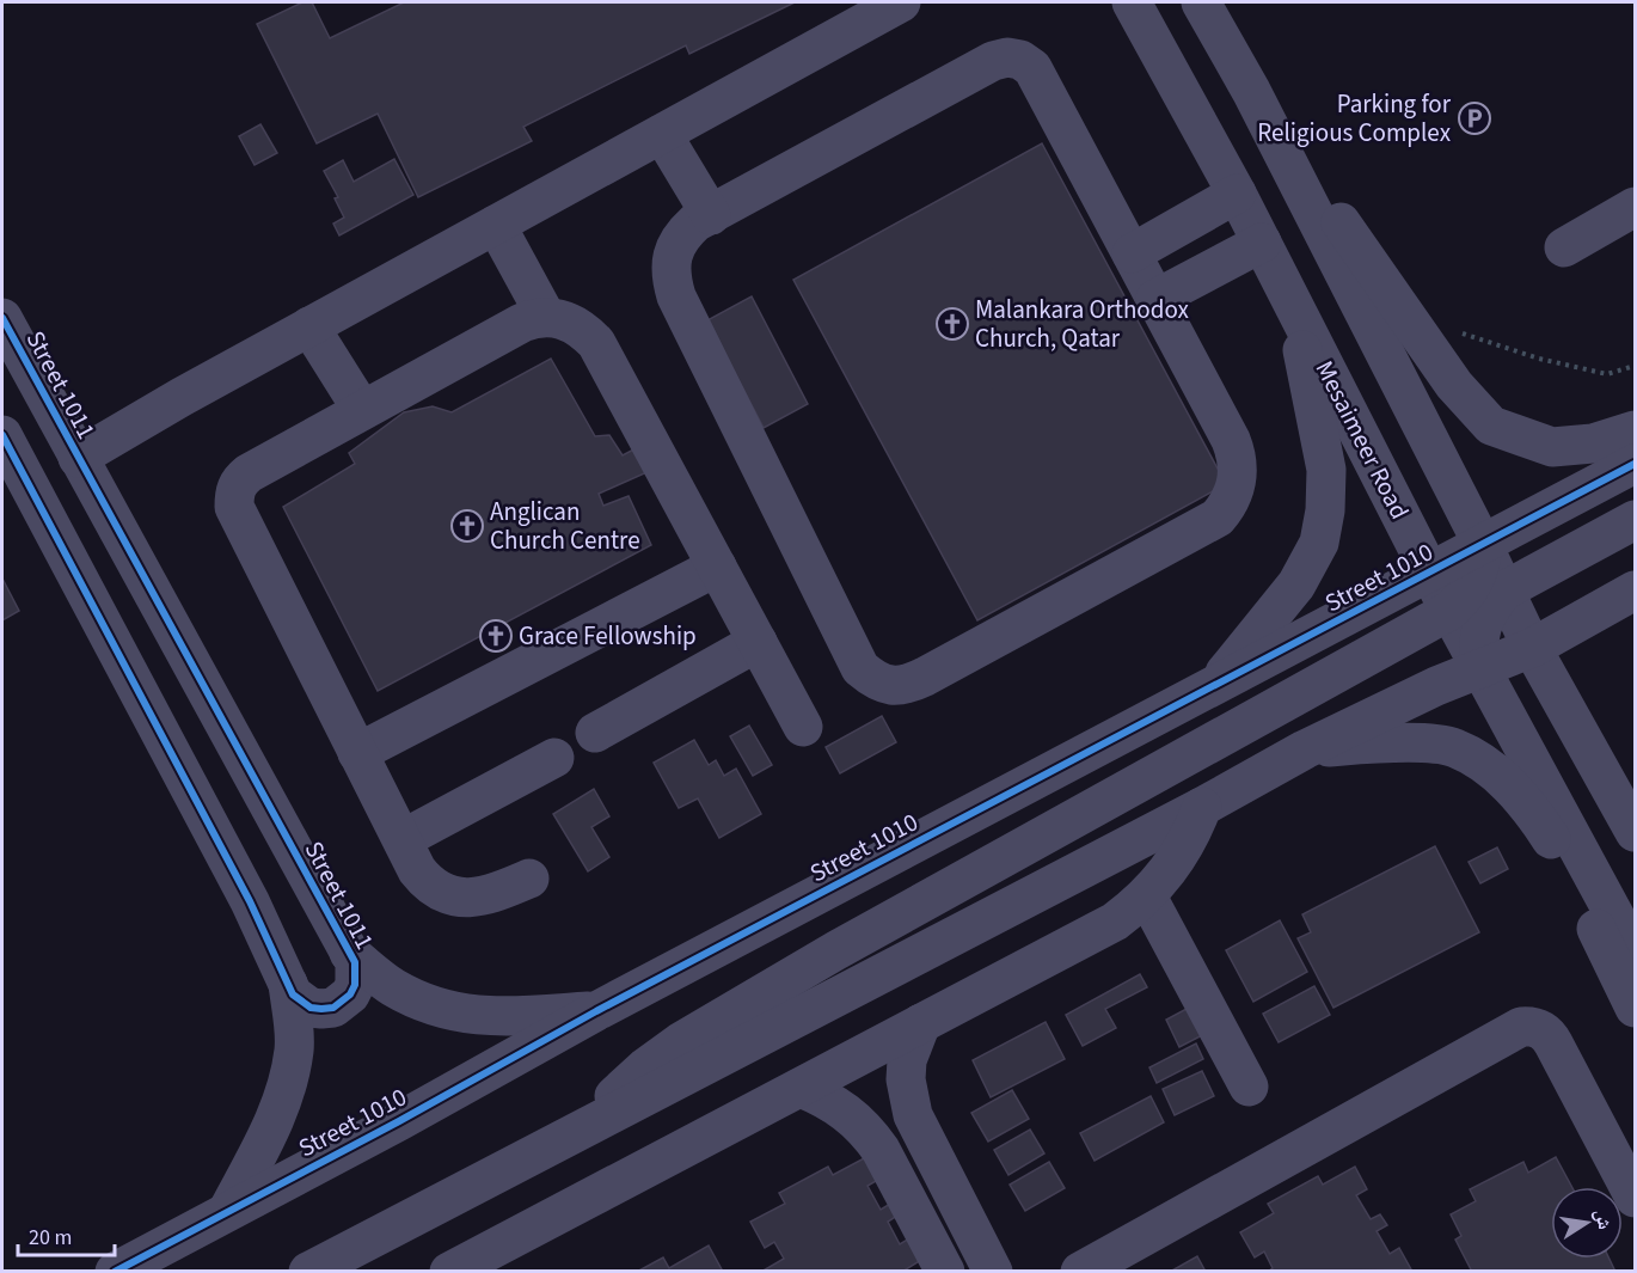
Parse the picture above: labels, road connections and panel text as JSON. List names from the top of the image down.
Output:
{
  "streets": {
    "street": ["Street 1011", "Mesaimeer Road", "Street 1010"]
  },
  "crossings": [
    ["Street 1011", "Street 1010"],
    ["Mesaimeer Road", "Street 1010"]
  ],
  "places": {
    "parking": ["Parking for Religious Complex"],
    "church": ["Malankara Orthodox Church, Qatar", "Anglican Church Centre", "Grace Fellowship"]
  },
  "scale_bar": "20 m",
  "north": "right"
}
